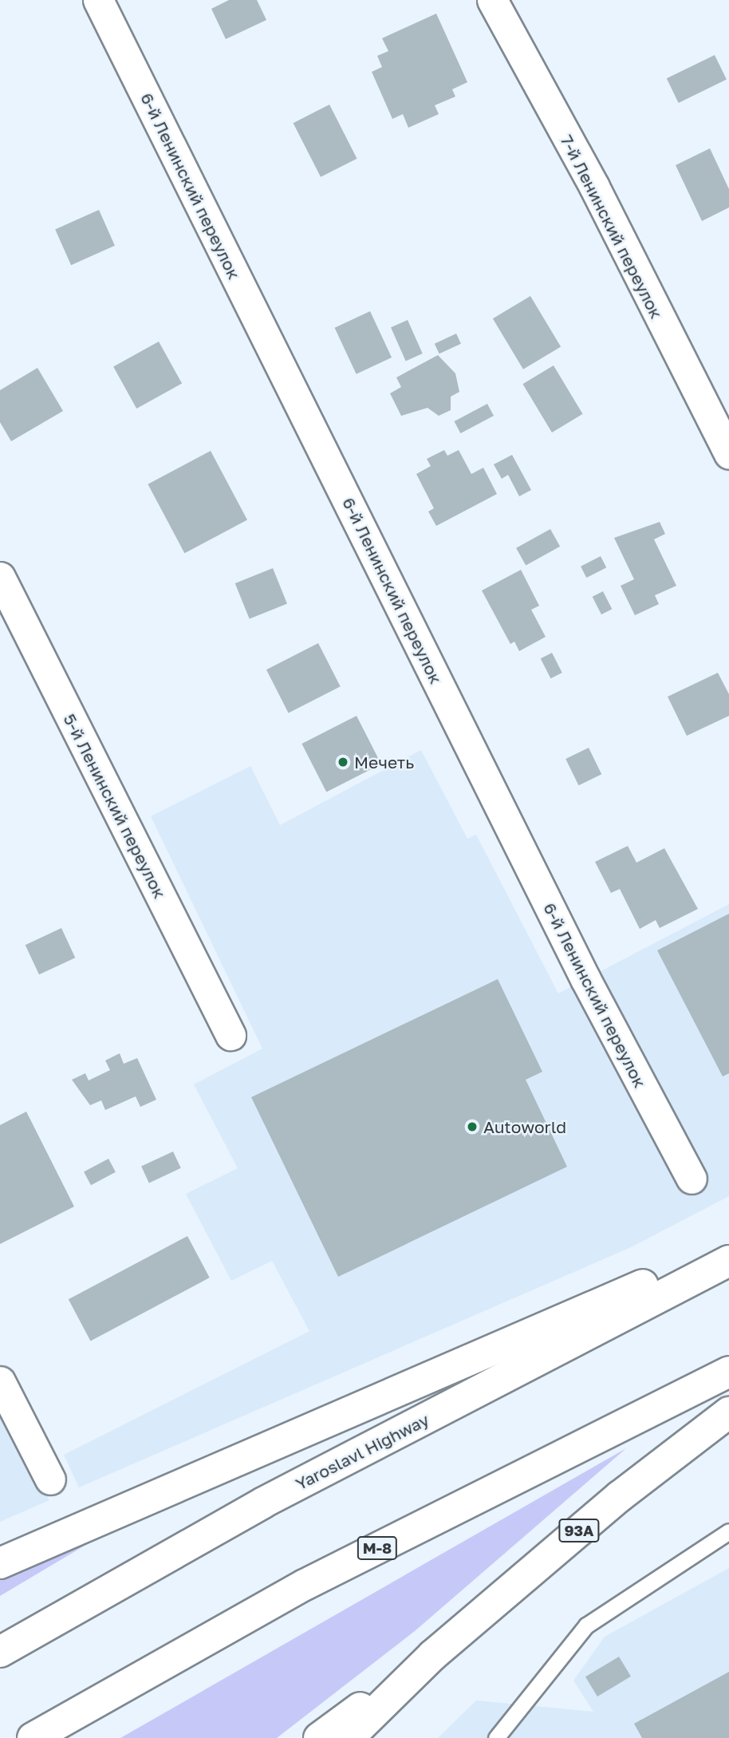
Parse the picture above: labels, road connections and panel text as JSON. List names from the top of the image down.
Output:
{
  "streets": {
    "main road": ["Yaroslavl Highway", "93A", "М-8"],
    "street": ["6-й Ленинский переулок", "7-й Ленинский переулок", "5-й Ленинский переулок"]
  },
  "places": ["Мечеть", "Autoworld"]
}
